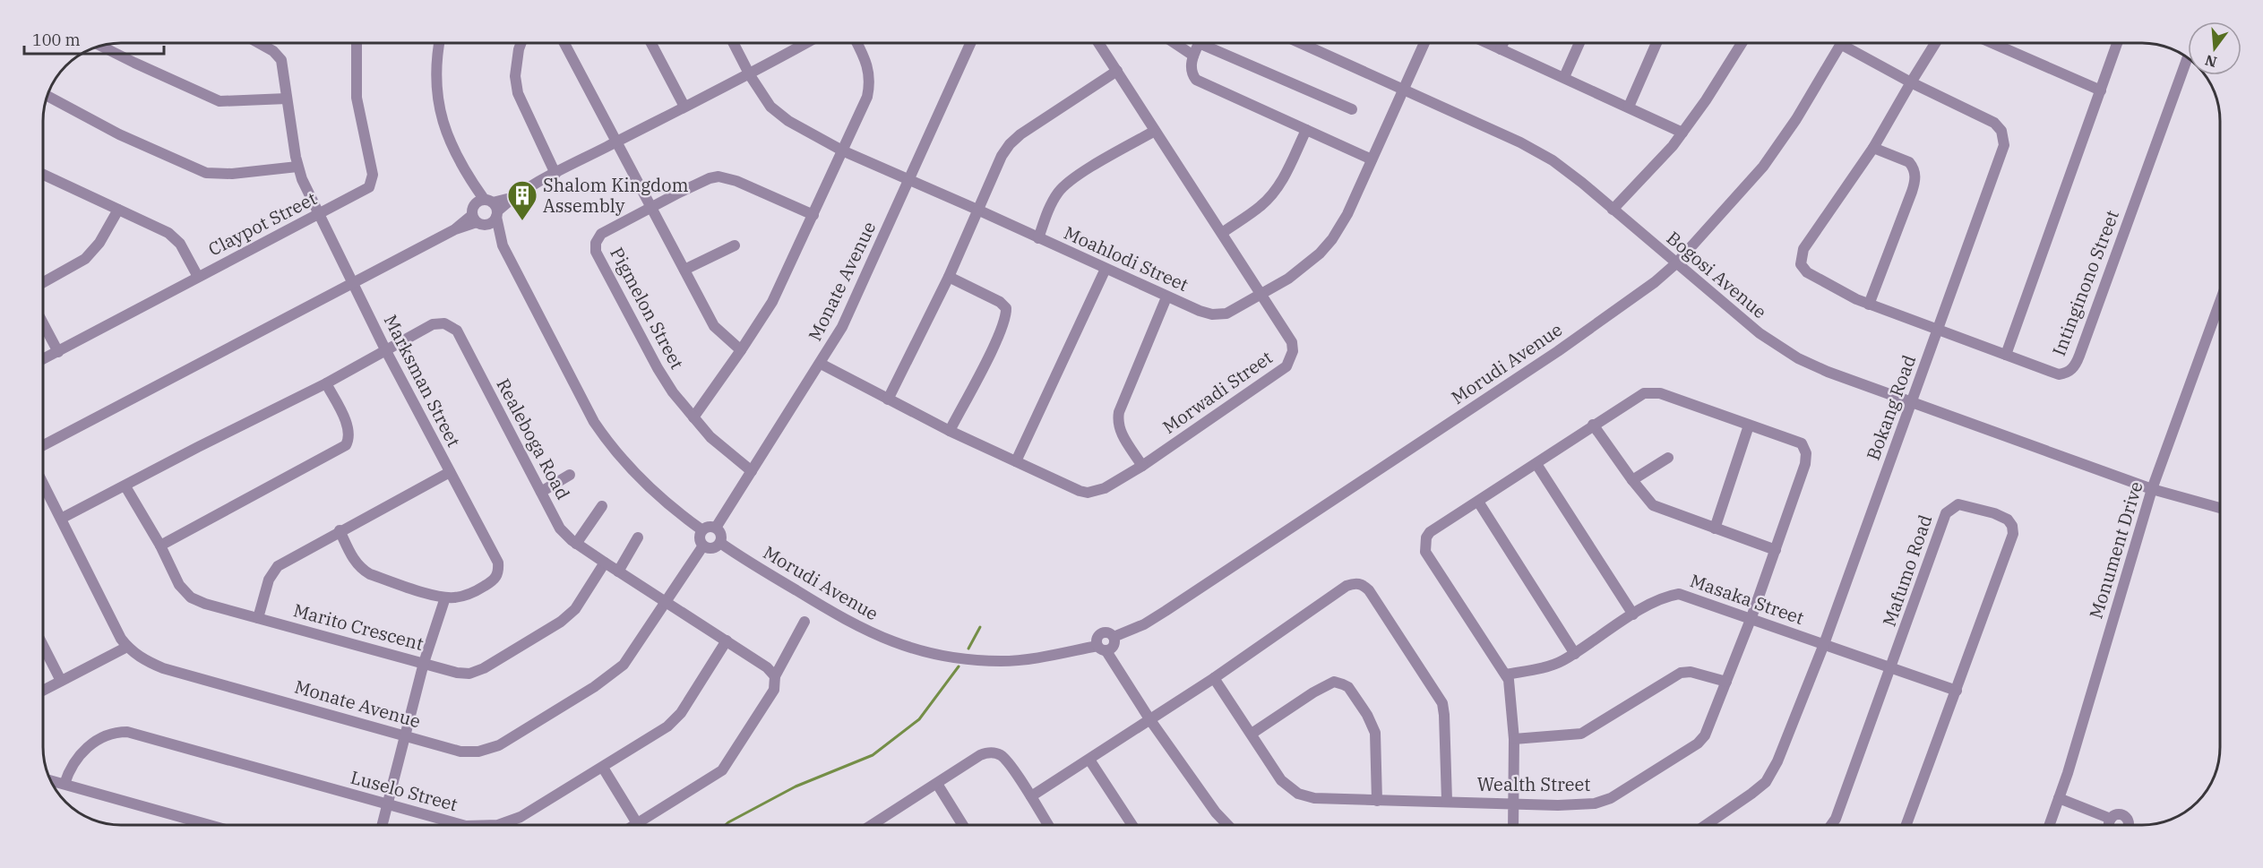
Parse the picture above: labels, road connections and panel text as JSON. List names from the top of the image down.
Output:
{
  "streets": {
    "street": [
      "Claypot Street",
      "Moahlodi Street",
      "Bogosi Avenue",
      "Monate Avenue",
      "Intinginono Street",
      "Pigmelon Street",
      "Morudi Avenue",
      "Marksman Street",
      "Morwadi Street",
      "Bokang Road",
      "Realeboga Road",
      "Monument Drive",
      "Mafumo Road",
      "Masaka Street",
      "Marito Crescent",
      "Wealth Street",
      "Luselo Street"
    ]
  },
  "crossings": [
    ["Claypot Street", "Marksman Street"],
    ["Moahlodi Street", "Bogosi Avenue"],
    ["Moahlodi Street", "Monate Avenue"],
    ["Moahlodi Street", "Morwadi Street"],
    ["Bogosi Avenue", "Morudi Avenue"],
    ["Bogosi Avenue", "Bokang Road"],
    ["Bogosi Avenue", "Monument Drive"],
    ["Monate Avenue", "Pigmelon Street"],
    ["Monate Avenue", "Morudi Avenue"],
    ["Monate Avenue", "Morwadi Street"],
    ["Monate Avenue", "Realeboga Road"],
    ["Intinginono Street", "Bokang Road"],
    ["Marksman Street", "Realeboga Road"],
    ["Bokang Road", "Masaka Street"],
    ["Realeboga Road", "Marito Crescent"],
    ["Realeboga Road", "Luselo Street"],
    ["Mafumo Road", "Masaka Street"],
    ["Masaka Street", "Wealth Street"]
  ],
  "places": {
    "building": ["Shalom Kingdom Assembly"]
  },
  "scale_bar": "100 m",
  "north": "bottom"
}
